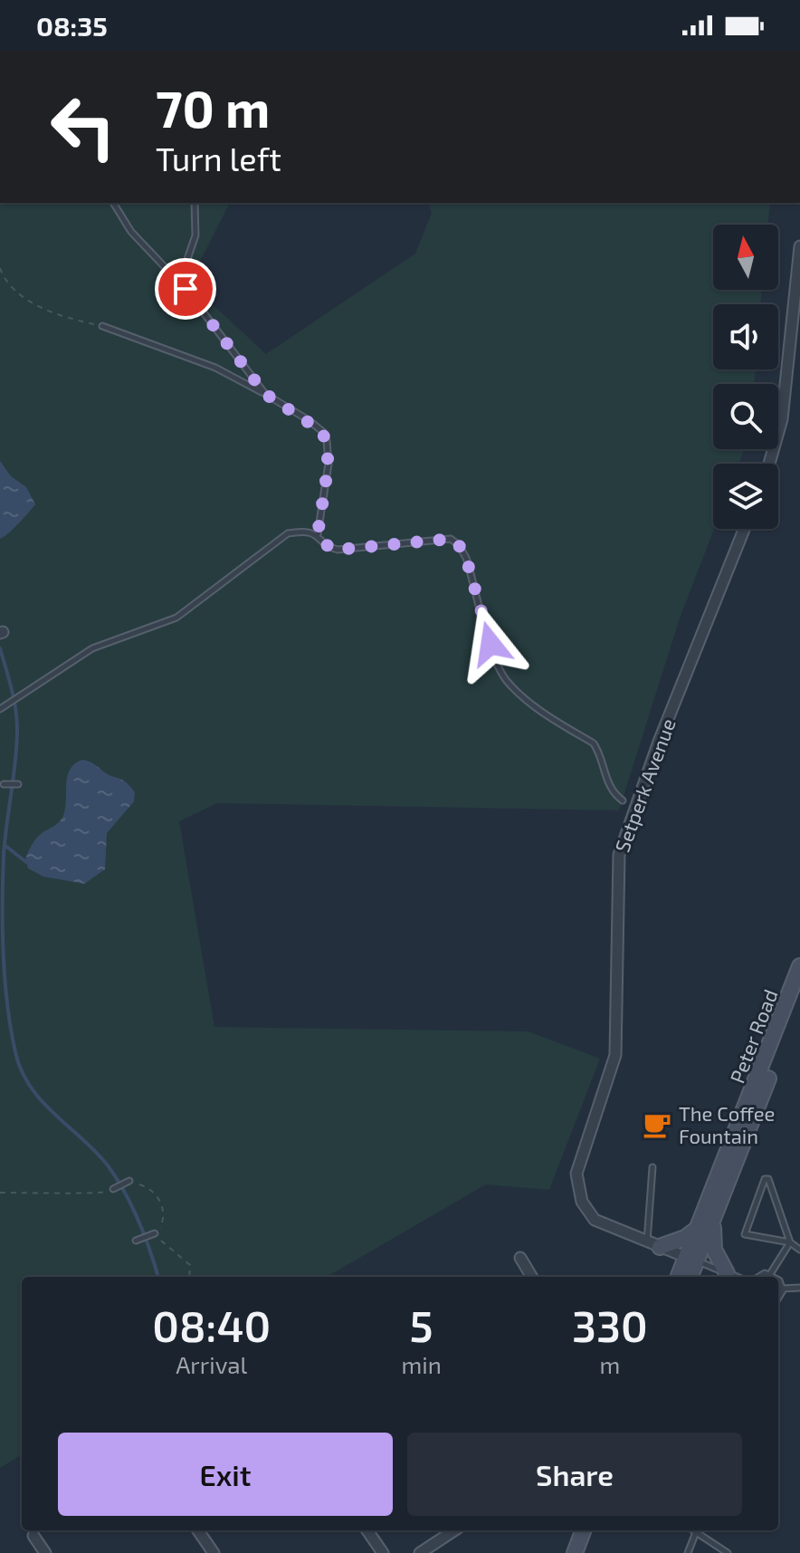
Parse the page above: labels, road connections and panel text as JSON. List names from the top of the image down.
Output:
{
  "streets": {
    "main road": ["Peter Road"],
    "street": ["Setperk Avenue"]
  },
  "places": {
    "cafe": ["The Coffee Fountain"]
  },
  "north": "top",
  "page": {
    "status": "08:35",
    "turn": ["70 m", "Turn left"],
    "eta": [
      "08:40",
      "Arrival",
      "5",
      "min",
      "330",
      "m"
    ],
    "buttons": ["Exit", "Share"]
  }
}
